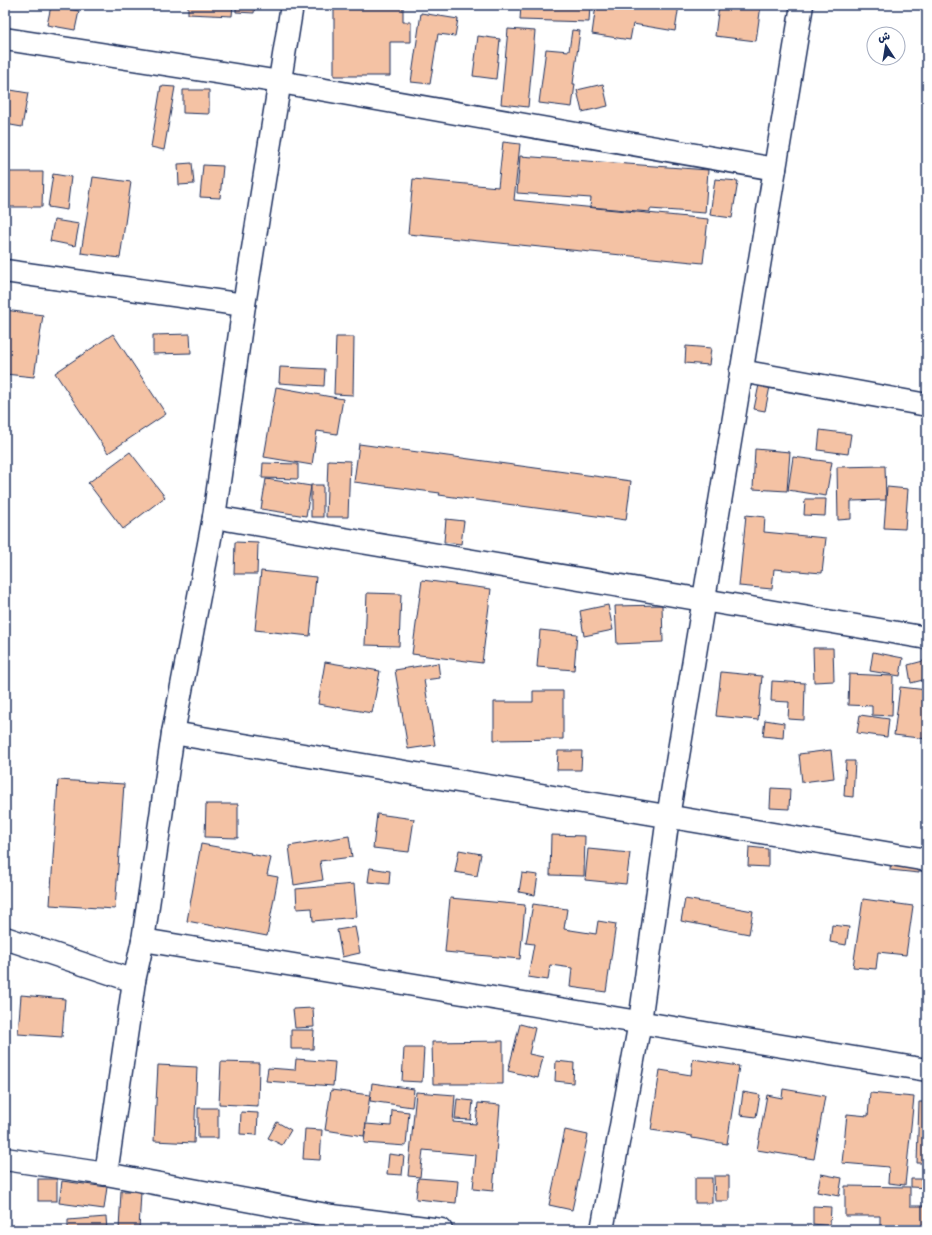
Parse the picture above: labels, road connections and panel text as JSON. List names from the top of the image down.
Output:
{
  "north": "top"
}
